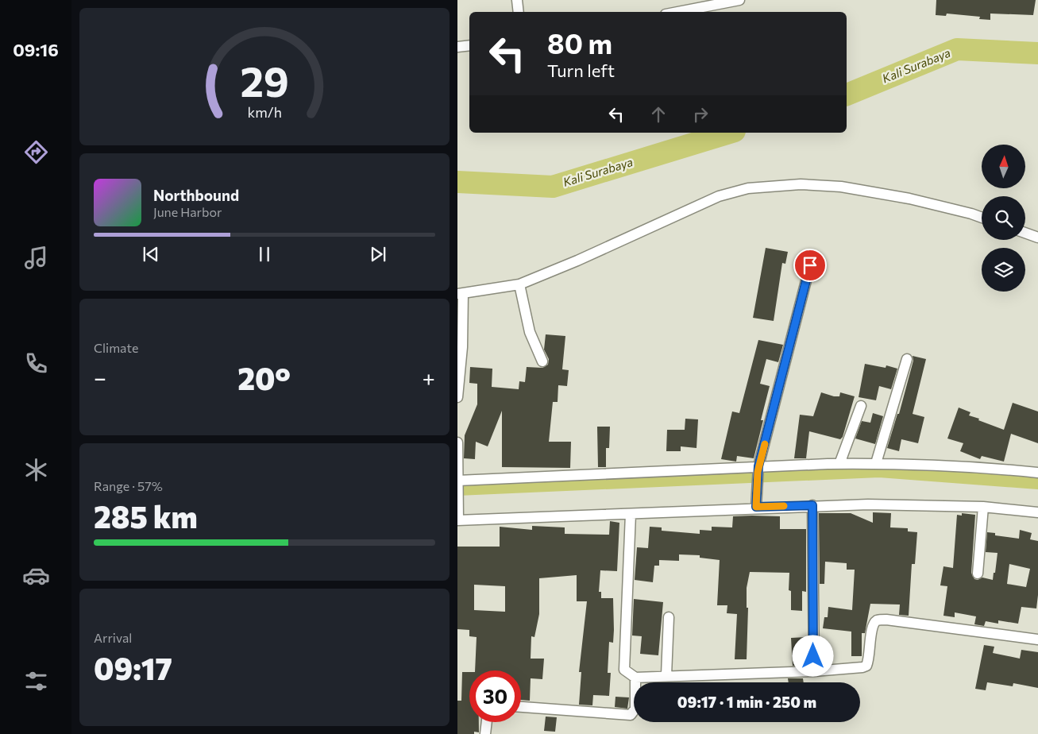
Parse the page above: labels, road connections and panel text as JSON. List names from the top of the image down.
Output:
{
  "water": ["Kali Surabaya"],
  "north": "top",
  "page": {
    "tabs": "09:16",
    "turn": ["80 m", "Turn left"],
    "song": ["Northbound", "June Harbor"],
    "tile": [
      "Climate",
      ["Range · 57%", "285 km"],
      ["Arrival", "09:17"]
    ],
    "heat": ["−", "20°", "+"],
    "limit": "30",
    "trip": "09:17 · 1 min · 250 m",
    "gauge": ["29", "km/h"]
  }
}
